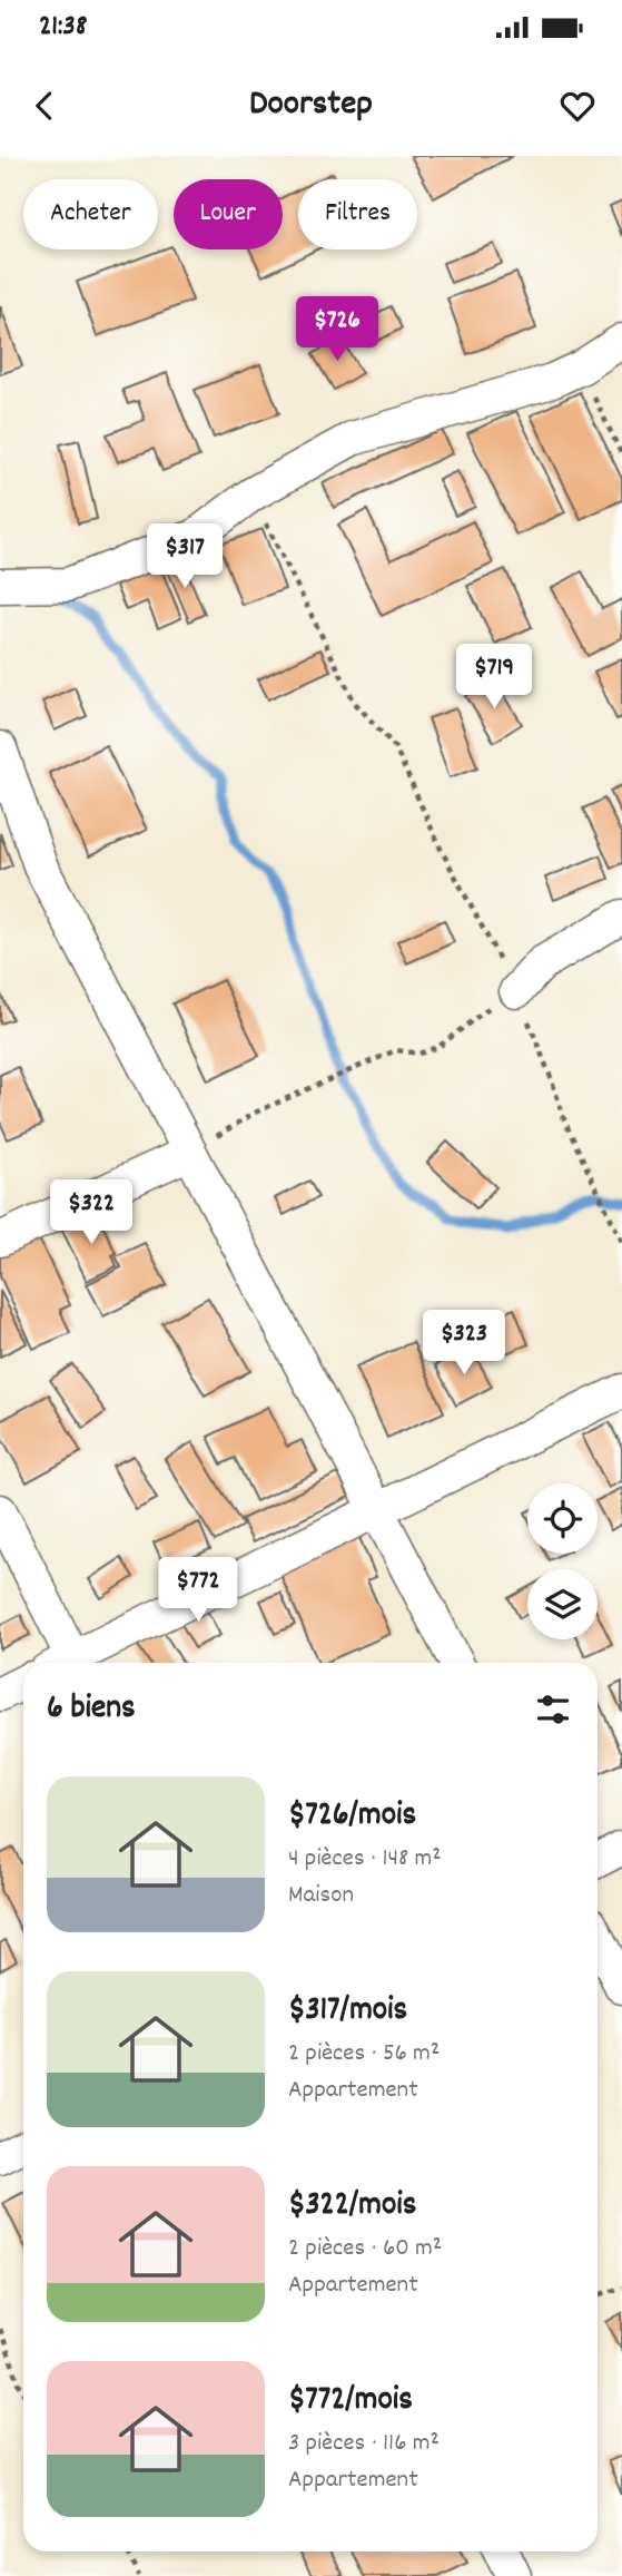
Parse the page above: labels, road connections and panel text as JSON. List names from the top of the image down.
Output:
{
  "page": {
    "status": "21:38",
    "header": "Doorstep",
    "chip": ["Acheter", "Louer", "Filtres"],
    "price": [
      "$726",
      "$317",
      "$719",
      "$322",
      "$323",
      "$772"
    ],
    "heading": "6 biens",
    "list": [
      {
        "name": "$726/mois",
        "note": "4 pièces · 148 m² · Maison"
      },
      {
        "name": "$317/mois",
        "note": "2 pièces · 56 m² · Appartement"
      },
      {
        "name": "$322/mois",
        "note": "2 pièces · 60 m² · Appartement"
      },
      {
        "name": "$772/mois",
        "note": "3 pièces · 116 m² · Appartement"
      }
    ]
  }
}
